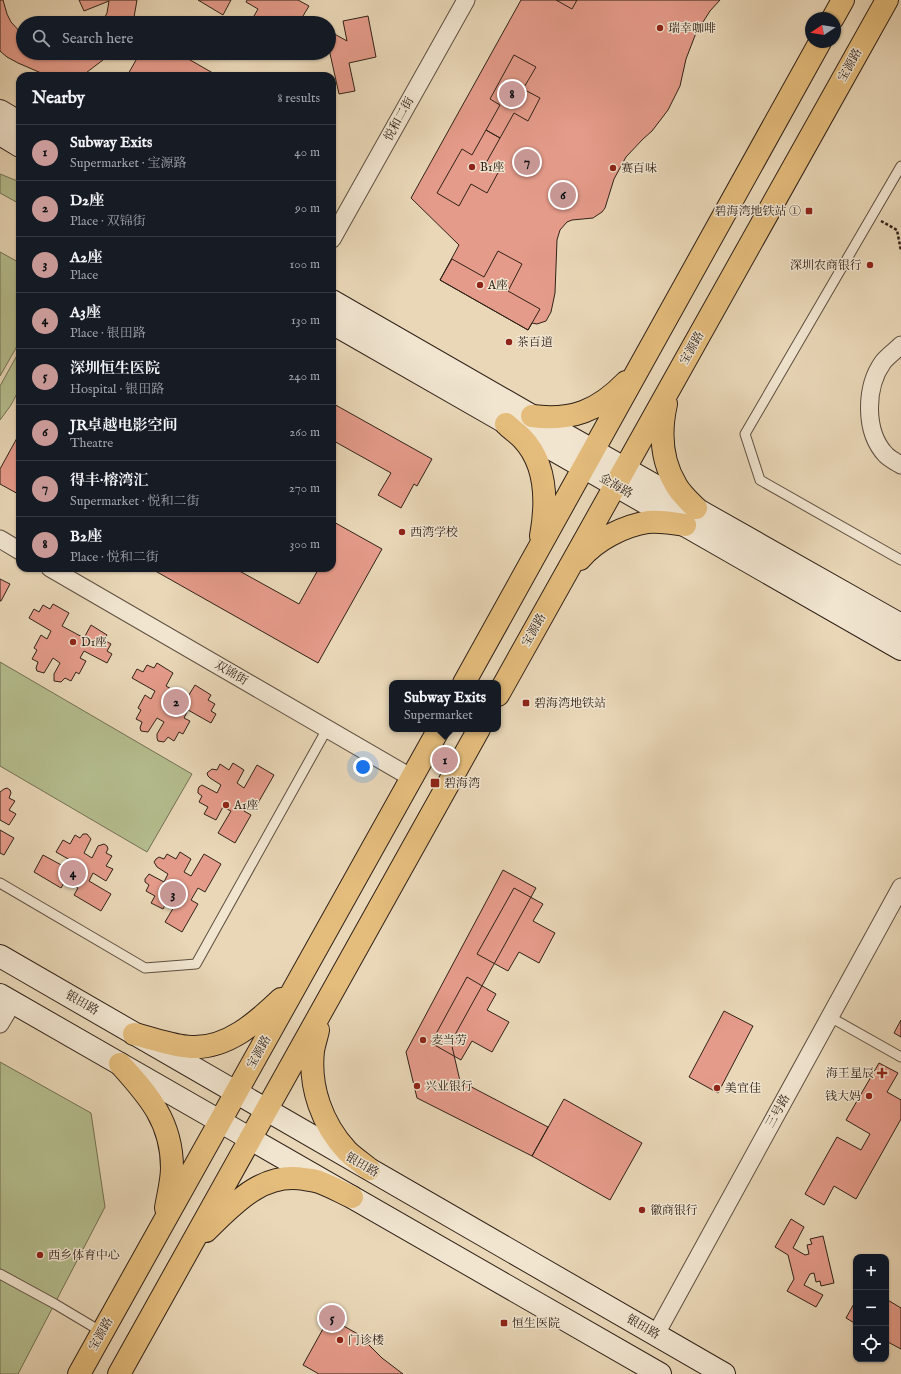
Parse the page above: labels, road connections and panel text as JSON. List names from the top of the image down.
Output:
{
  "streets": {
    "main road": ["宝源路"],
    "street": [
      "悦和二街",
      "金海路",
      "双锦街",
      "银田路",
      "三号路"
    ]
  },
  "crossings": [
    ["宝源路", "金海路"],
    ["宝源路", "双锦街"],
    ["宝源路", "银田路"],
    ["银田路", "三号路"]
  ],
  "places": {
    "other": [
      "瑞幸咖啡",
      "B1座",
      "赛百味",
      "深圳农商银行",
      "A座",
      "茶百道",
      "西湾学校",
      "D1座",
      "A1座",
      "麦当劳",
      "兴业银行",
      "美宜佳",
      "钱大妈",
      "徽商银行",
      "西乡体育中心",
      "门诊楼"
    ],
    "transit": [
      "碧海湾地铁站 ①",
      "碧海湾地铁站",
      "碧海湾",
      "恒生医院"
    ],
    "health": ["海王星辰"]
  },
  "north": "left",
  "page": {
    "search": "Search here",
    "heading": ["Nearby", "8 results"],
    "pins": [
      "8",
      "7",
      "6",
      "2",
      "1",
      "4",
      "3",
      "5"
    ],
    "list": [
      {
        "mark": "1",
        "name": "Subway Exits",
        "note": "Supermarket · 宝源路",
        "value": "40 m"
      },
      {
        "mark": "2",
        "name": "D2座",
        "note": "Place · 双锦街",
        "value": "90 m"
      },
      {
        "mark": "3",
        "name": "A2座",
        "note": "Place",
        "value": "100 m"
      },
      {
        "mark": "4",
        "name": "A3座",
        "note": "Place · 银田路",
        "value": "130 m"
      },
      {
        "mark": "5",
        "name": "深圳恒生医院",
        "note": "Hospital · 银田路",
        "value": "240 m"
      },
      {
        "mark": "6",
        "name": "JR卓越电影空间",
        "note": "Theatre",
        "value": "260 m"
      },
      {
        "mark": "7",
        "name": "得丰·榕湾汇",
        "note": "Supermarket · 悦和二街",
        "value": "270 m"
      },
      {
        "mark": "8",
        "name": "B2座",
        "note": "Place · 悦和二街",
        "value": "300 m"
      }
    ],
    "popup": ["Subway Exits", "Supermarket"],
    "map_buttons": ["+", "−"]
  }
}
